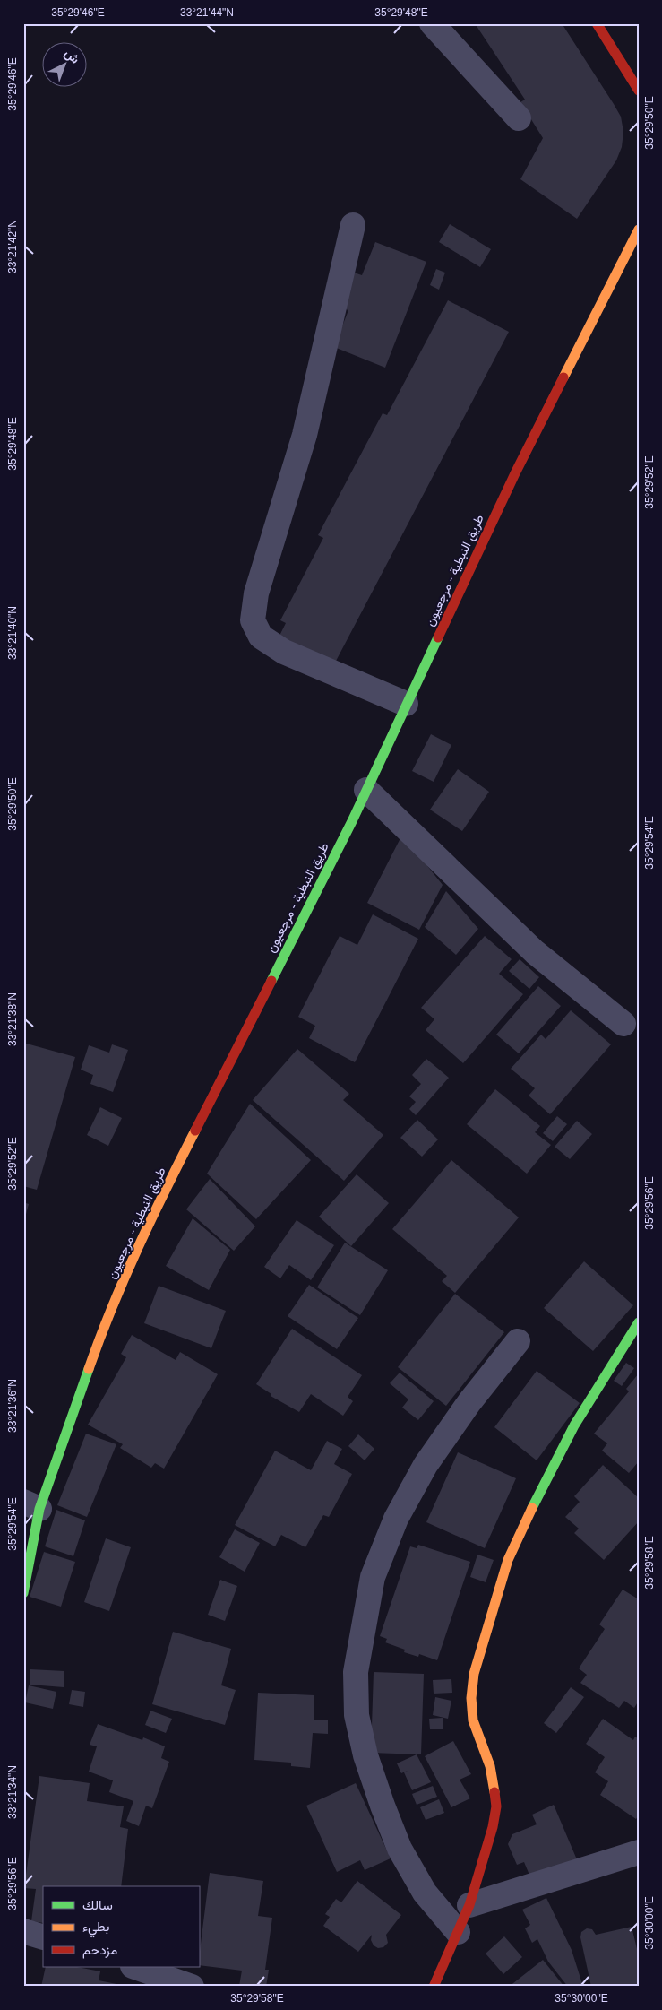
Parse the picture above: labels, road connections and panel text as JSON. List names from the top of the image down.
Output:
{
  "streets": {
    "main road": ["طريق النبطية - مرجعيون"]
  },
  "legend": ["سالك", "بطيء", "مزدحم"],
  "north": "top right",
  "coordinates": [
    "35°29'46\"E",
    "33°21'44\"N",
    "35°29'48\"E",
    "35°29'50\"E",
    "33°21'42\"N",
    "35°29'52\"E",
    "33°21'40\"N",
    "35°29'54\"E",
    "33°21'38\"N",
    "35°29'56\"E",
    "33°21'36\"N",
    "35°29'58\"E",
    "33°21'34\"N",
    "35°30'00\"E"
  ]
}
